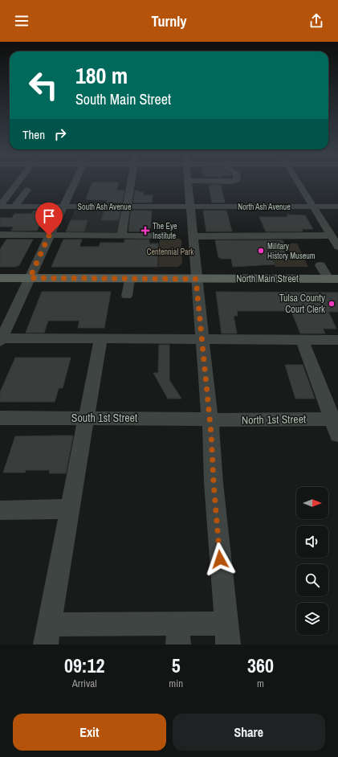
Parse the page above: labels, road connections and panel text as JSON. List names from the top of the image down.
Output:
{
  "streets": {
    "main road": ["North Main Street"],
    "street": [
      "South Ash Avenue",
      "North Ash Avenue",
      "South 1st Street",
      "North 1st Street"
    ]
  },
  "crossings": [
    ["South Ash Avenue", "North Ash Avenue"],
    ["South 1st Street", "North 1st Street"]
  ],
  "parks": ["Centennial Park"],
  "places": {
    "health": ["The Eye Institute"],
    "other": ["Military History Museum", "Tulsa County Court Clerk"]
  },
  "north": "right",
  "page": {
    "header": "Turnly",
    "turn": ["180 m", "South Main Street"],
    "then": "Then",
    "eta": [
      "09:12",
      "Arrival",
      "5",
      "min",
      "360",
      "m"
    ],
    "buttons": ["Exit", "Share"]
  }
}
